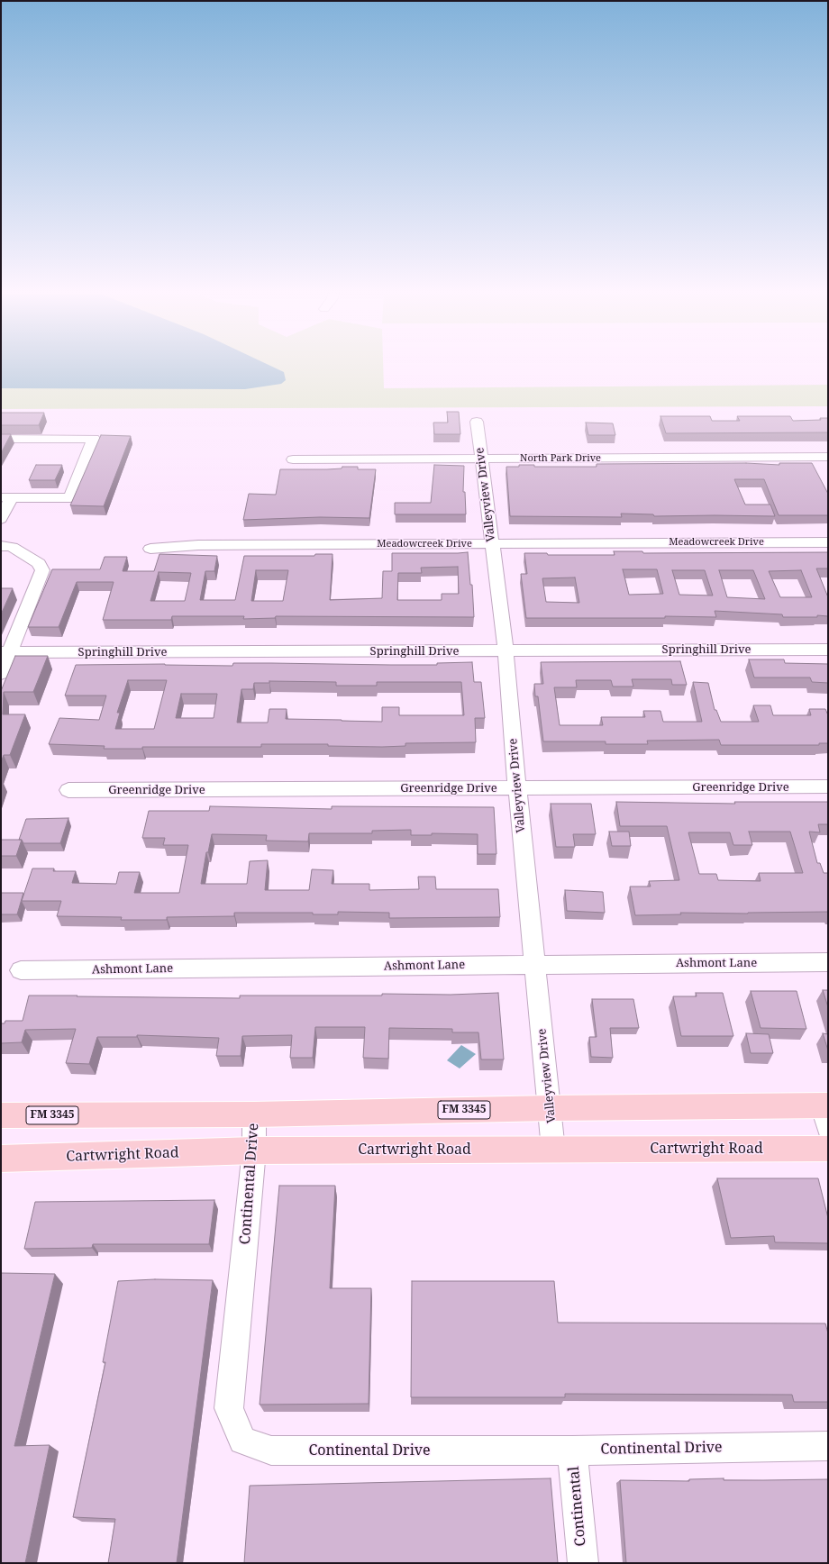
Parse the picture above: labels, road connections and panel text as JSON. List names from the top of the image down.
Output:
{
  "streets": {
    "main road": ["FM 3345", "Cartwright Road"],
    "street": [
      "North Park Drive",
      "Valleyview Drive",
      "Meadowcreek Drive",
      "Springhill Drive",
      "Greenridge Drive",
      "Ashmont Lane",
      "Continental Drive",
      "Continental"
    ]
  },
  "crossings": [
    ["North Park Drive", "Valleyview Drive"],
    ["Valleyview Drive", "Meadowcreek Drive"],
    ["Valleyview Drive", "Springhill Drive"],
    ["Valleyview Drive", "Greenridge Drive"],
    ["Valleyview Drive", "Ashmont Lane"],
    ["Valleyview Drive", "FM 3345"],
    ["Valleyview Drive", "Cartwright Road"],
    ["FM 3345", "Continental Drive"],
    ["Cartwright Road", "Continental Drive"],
    ["Continental Drive", "Continental"]
  ]
}
